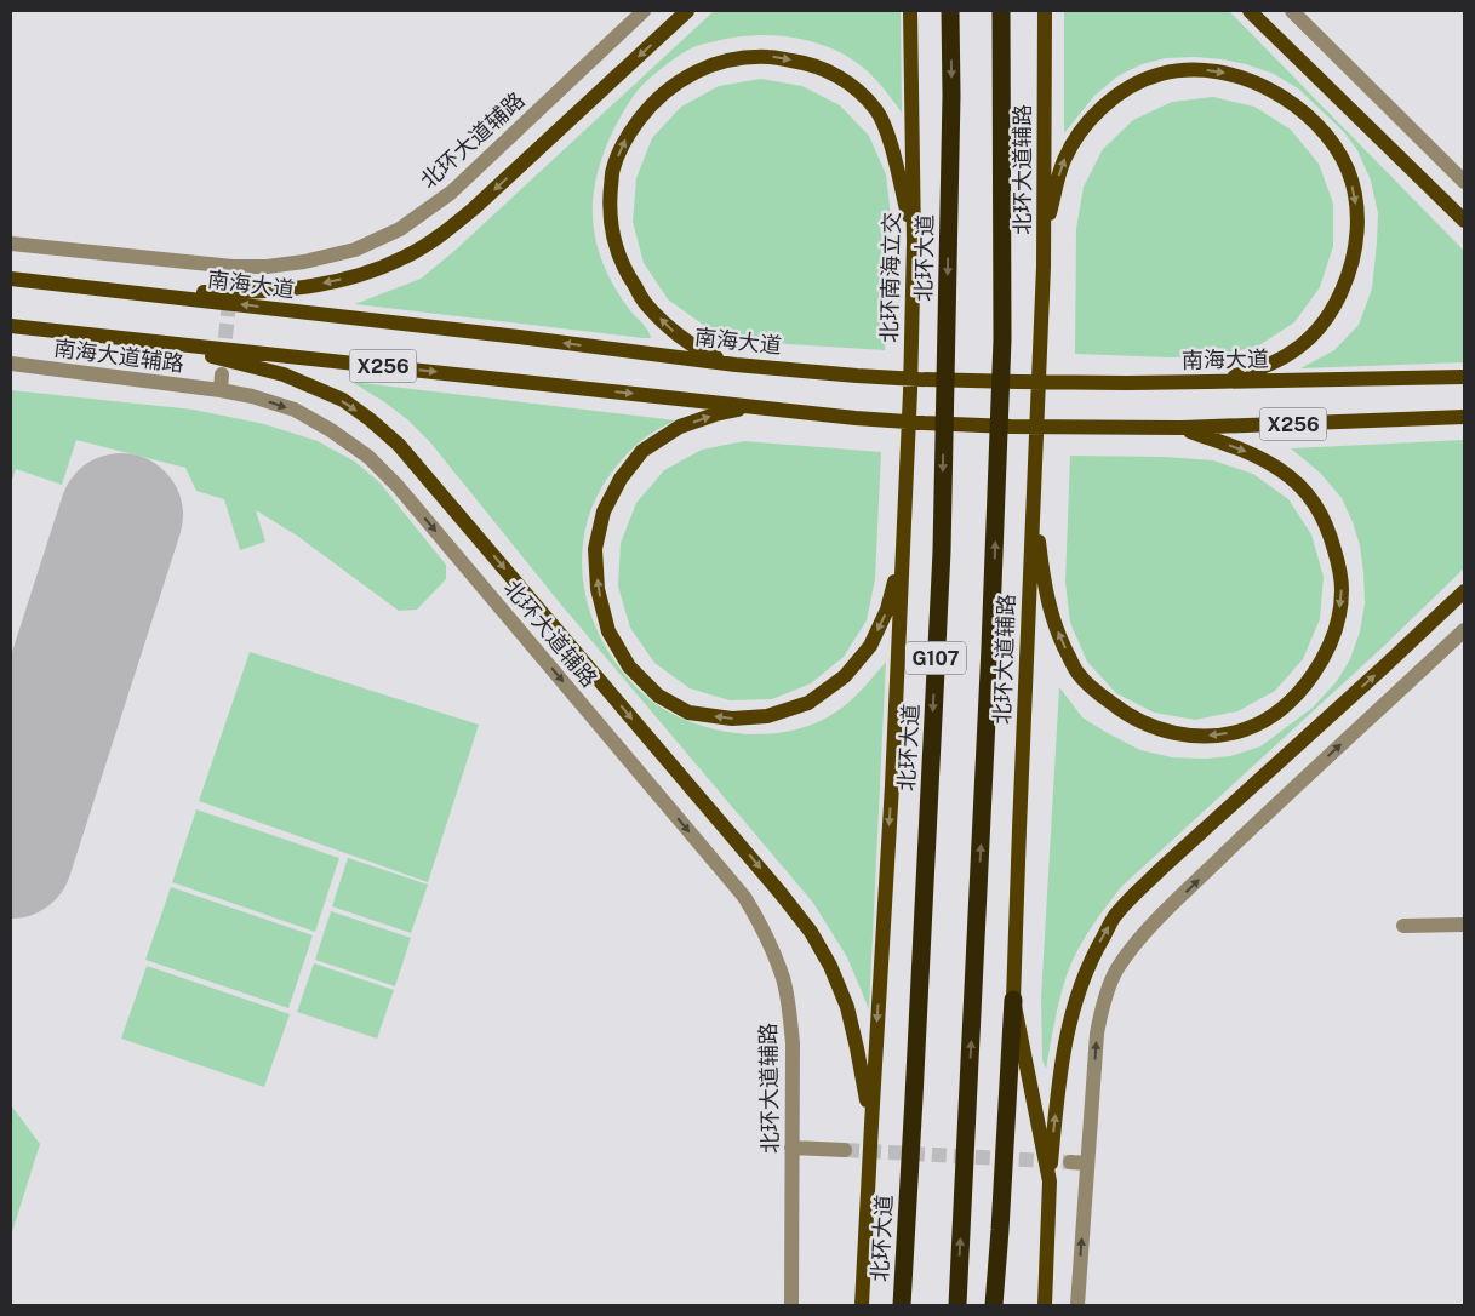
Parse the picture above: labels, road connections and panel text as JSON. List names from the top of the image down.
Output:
{
  "streets": {
    "highway": ["北环大道", "G107"],
    "main road": [
      "北环大道辅路",
      "北环南海立交",
      "南海大道",
      "X256"
    ],
    "street": ["南海大道辅路"]
  },
  "crossings": [
    ["北环大道辅路", "南海大道辅路"]
  ]
}
